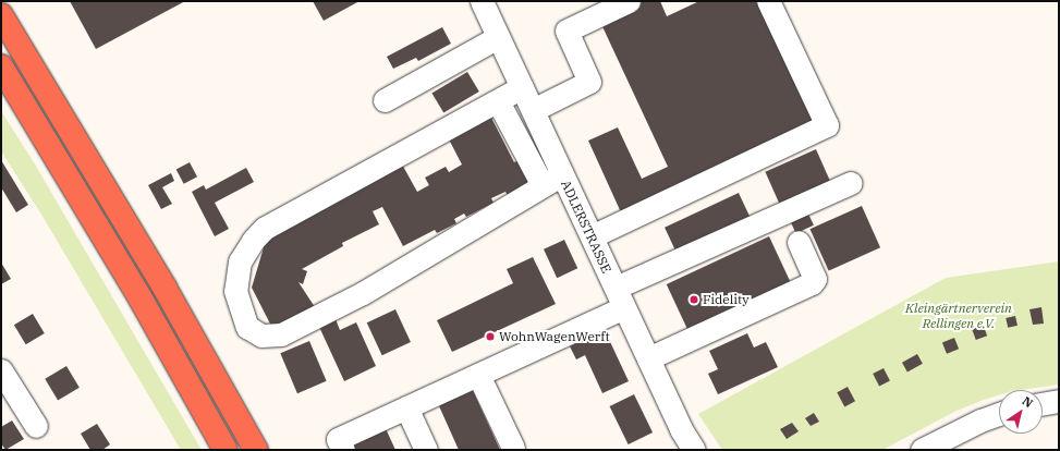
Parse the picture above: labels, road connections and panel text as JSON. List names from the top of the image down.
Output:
{
  "streets": {
    "street": ["ADLERSTRASSE"]
  },
  "parks": ["Kleingärtnerverein Rellingen e.V."],
  "places": ["Fidelity", "WohnWagenWerft"],
  "north": "top right"
}
